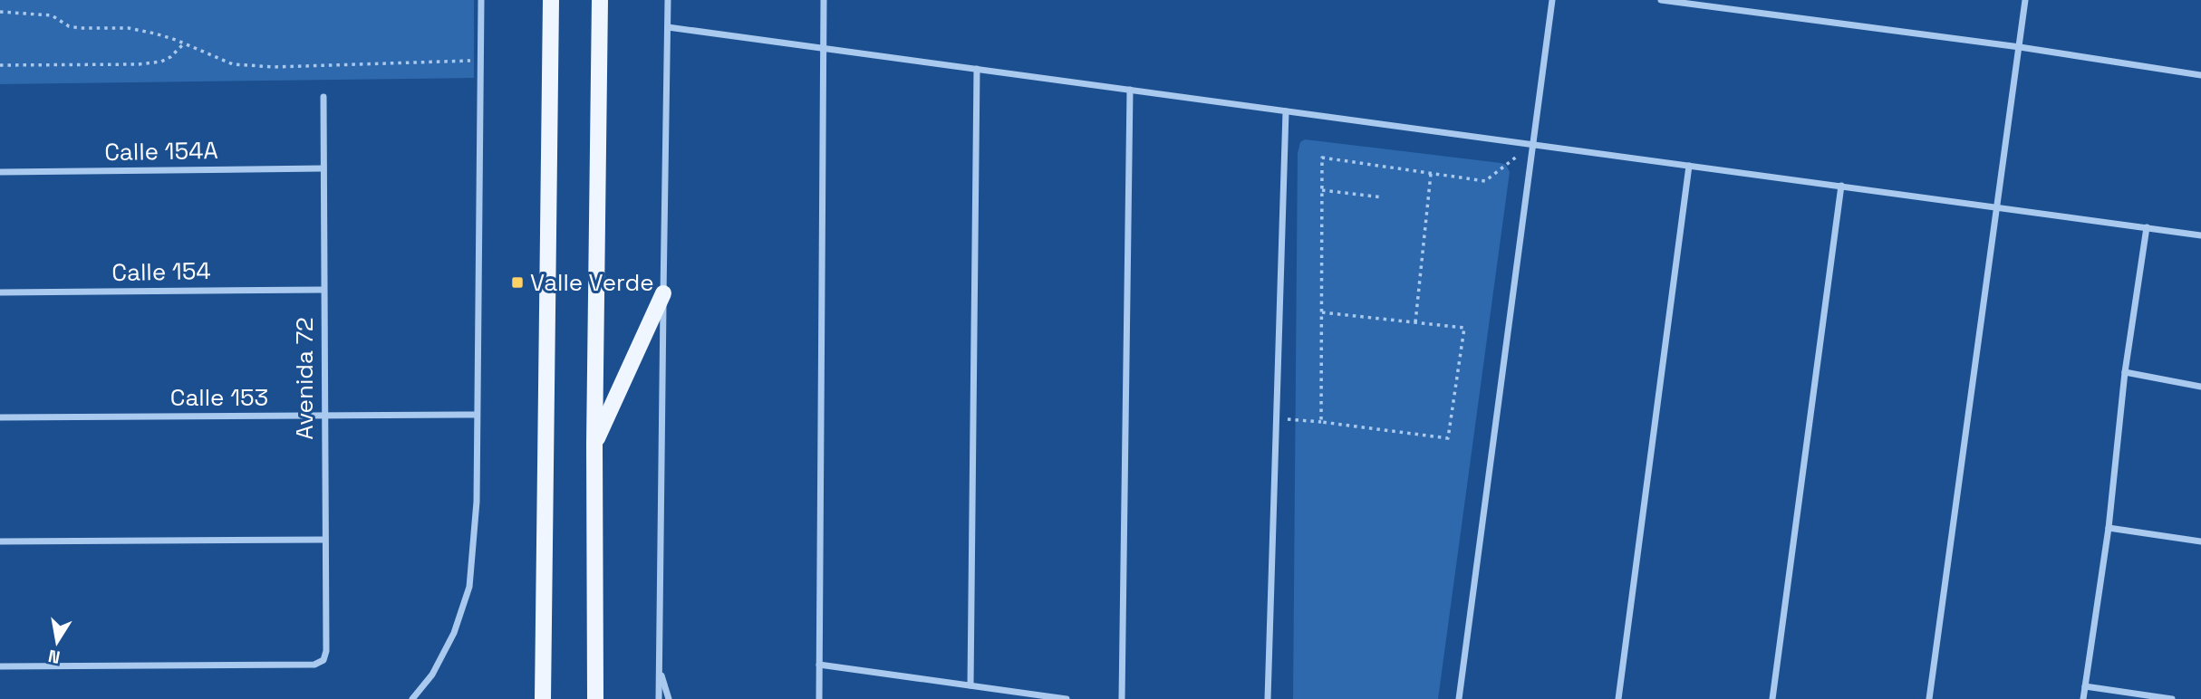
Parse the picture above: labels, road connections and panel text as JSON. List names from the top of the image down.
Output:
{
  "streets": {
    "street": [
      "Calle 154A",
      "Calle 154",
      "Avenida 72",
      "Calle 153"
    ]
  },
  "crossings": [
    ["Calle 154A", "Avenida 72"],
    ["Calle 154", "Avenida 72"],
    ["Avenida 72", "Calle 153"]
  ],
  "places": {
    "transit": ["Valle Verde"]
  },
  "north": "bottom"
}
